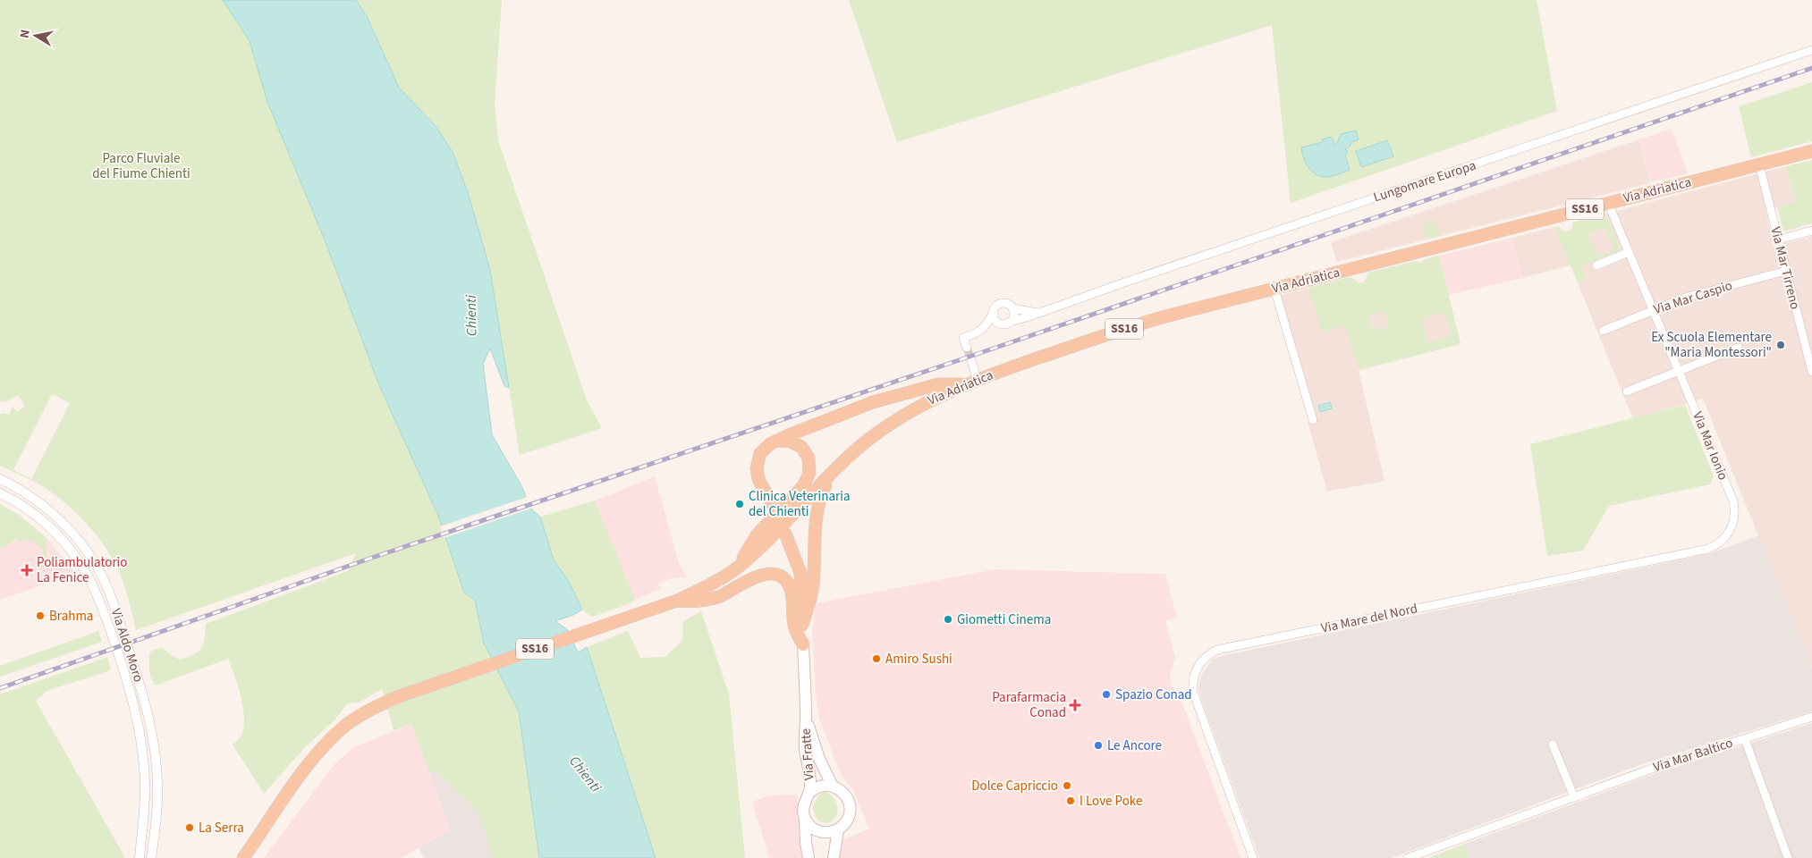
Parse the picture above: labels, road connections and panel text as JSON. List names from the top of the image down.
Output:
{
  "streets": {
    "main road": ["Via Adriatica", "SS16", "Via Fratte"],
    "street": [
      "Lungomare Europa",
      "Via Mar Tirreno",
      "Via Mar Caspio",
      "Via Mar Ionio",
      "Via Mare del Nord",
      "Via Aldo Moro",
      "Via Mar Baltico"
    ]
  },
  "crossings": [
    ["Via Adriatica", "SS16"],
    ["Via Adriatica", "Via Mar Tirreno"],
    ["Via Adriatica", "Via Mar Ionio"],
    ["Via Mar Tirreno", "Via Mar Caspio"],
    ["Via Mar Caspio", "Via Mar Ionio"],
    ["Via Mar Ionio", "Via Mare del Nord"]
  ],
  "water": ["Chienti"],
  "parks": ["Parco Fluviale del Fiume Chienti"],
  "places": {
    "other": [
      "Ex Scuola Elementare \"Maria Montessori\"",
      "Clinica Veterinaria del Chienti",
      "Brahma",
      "Giometti Cinema",
      "Amiro Sushi",
      "Spazio Conad",
      "Le Ancore",
      "Dolce Capriccio",
      "I Love Poke",
      "La Serra"
    ],
    "health": ["Poliambulatorio La Fenice", "Parafarmacia Conad"]
  },
  "north": "left"
}
